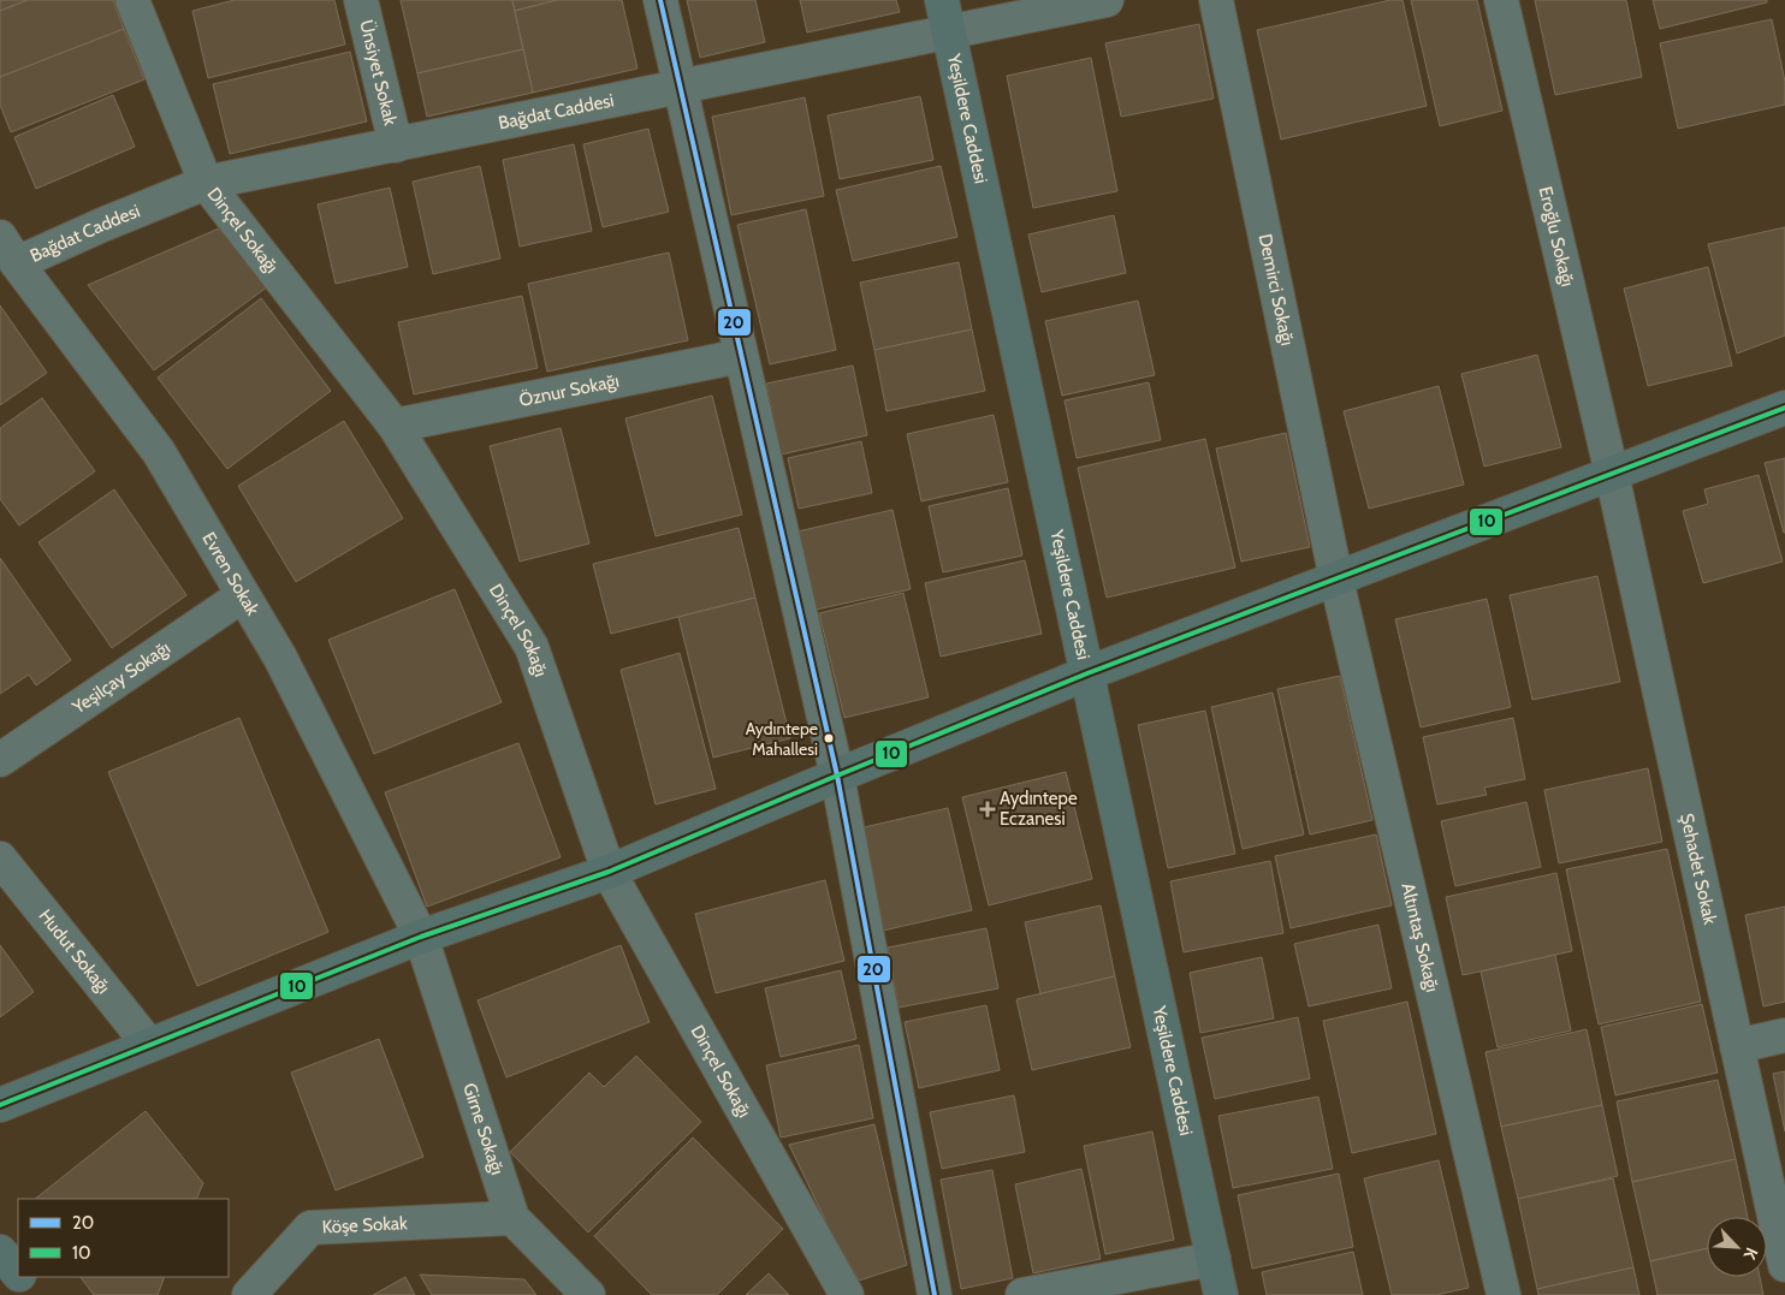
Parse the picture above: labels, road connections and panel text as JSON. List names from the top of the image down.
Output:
{
  "streets": {
    "street": [
      "Ünsiyet Sokak",
      "Bağdat Caddesi",
      "Yeşildere Caddesi",
      "Dinçel Sokağı",
      "Eroğlu Sokağı",
      "Demirci Sokağı",
      "Öznur Sokağı",
      "Evren Sokak",
      "Yeşilçay Sokağı",
      "Şehadet Sokak",
      "Altıntaş Sokağı",
      "Hudut Sokağı",
      "Girne Sokağı",
      "Köşe Sokak"
    ]
  },
  "crossings": [
    ["Ünsiyet Sokak", "Bağdat Caddesi"],
    ["Bağdat Caddesi", "Yeşildere Caddesi"],
    ["Bağdat Caddesi", "Dinçel Sokağı"],
    ["Bağdat Caddesi", "Evren Sokak"],
    ["Dinçel Sokağı", "Öznur Sokağı"],
    ["Eroğlu Sokağı", "Şehadet Sokak"],
    ["Demirci Sokağı", "Altıntaş Sokağı"],
    ["Evren Sokak", "Yeşilçay Sokağı"],
    ["Evren Sokak", "Girne Sokağı"],
    ["Girne Sokağı", "Köşe Sokak"]
  ],
  "places": {
    "other": ["Aydıntepe Mahallesi"],
    "health": ["Aydıntepe Eczanesi"]
  },
  "lines": ["transit line 20", "transit line 10"],
  "legend": ["20", "10"],
  "north": "bottom right"
}
